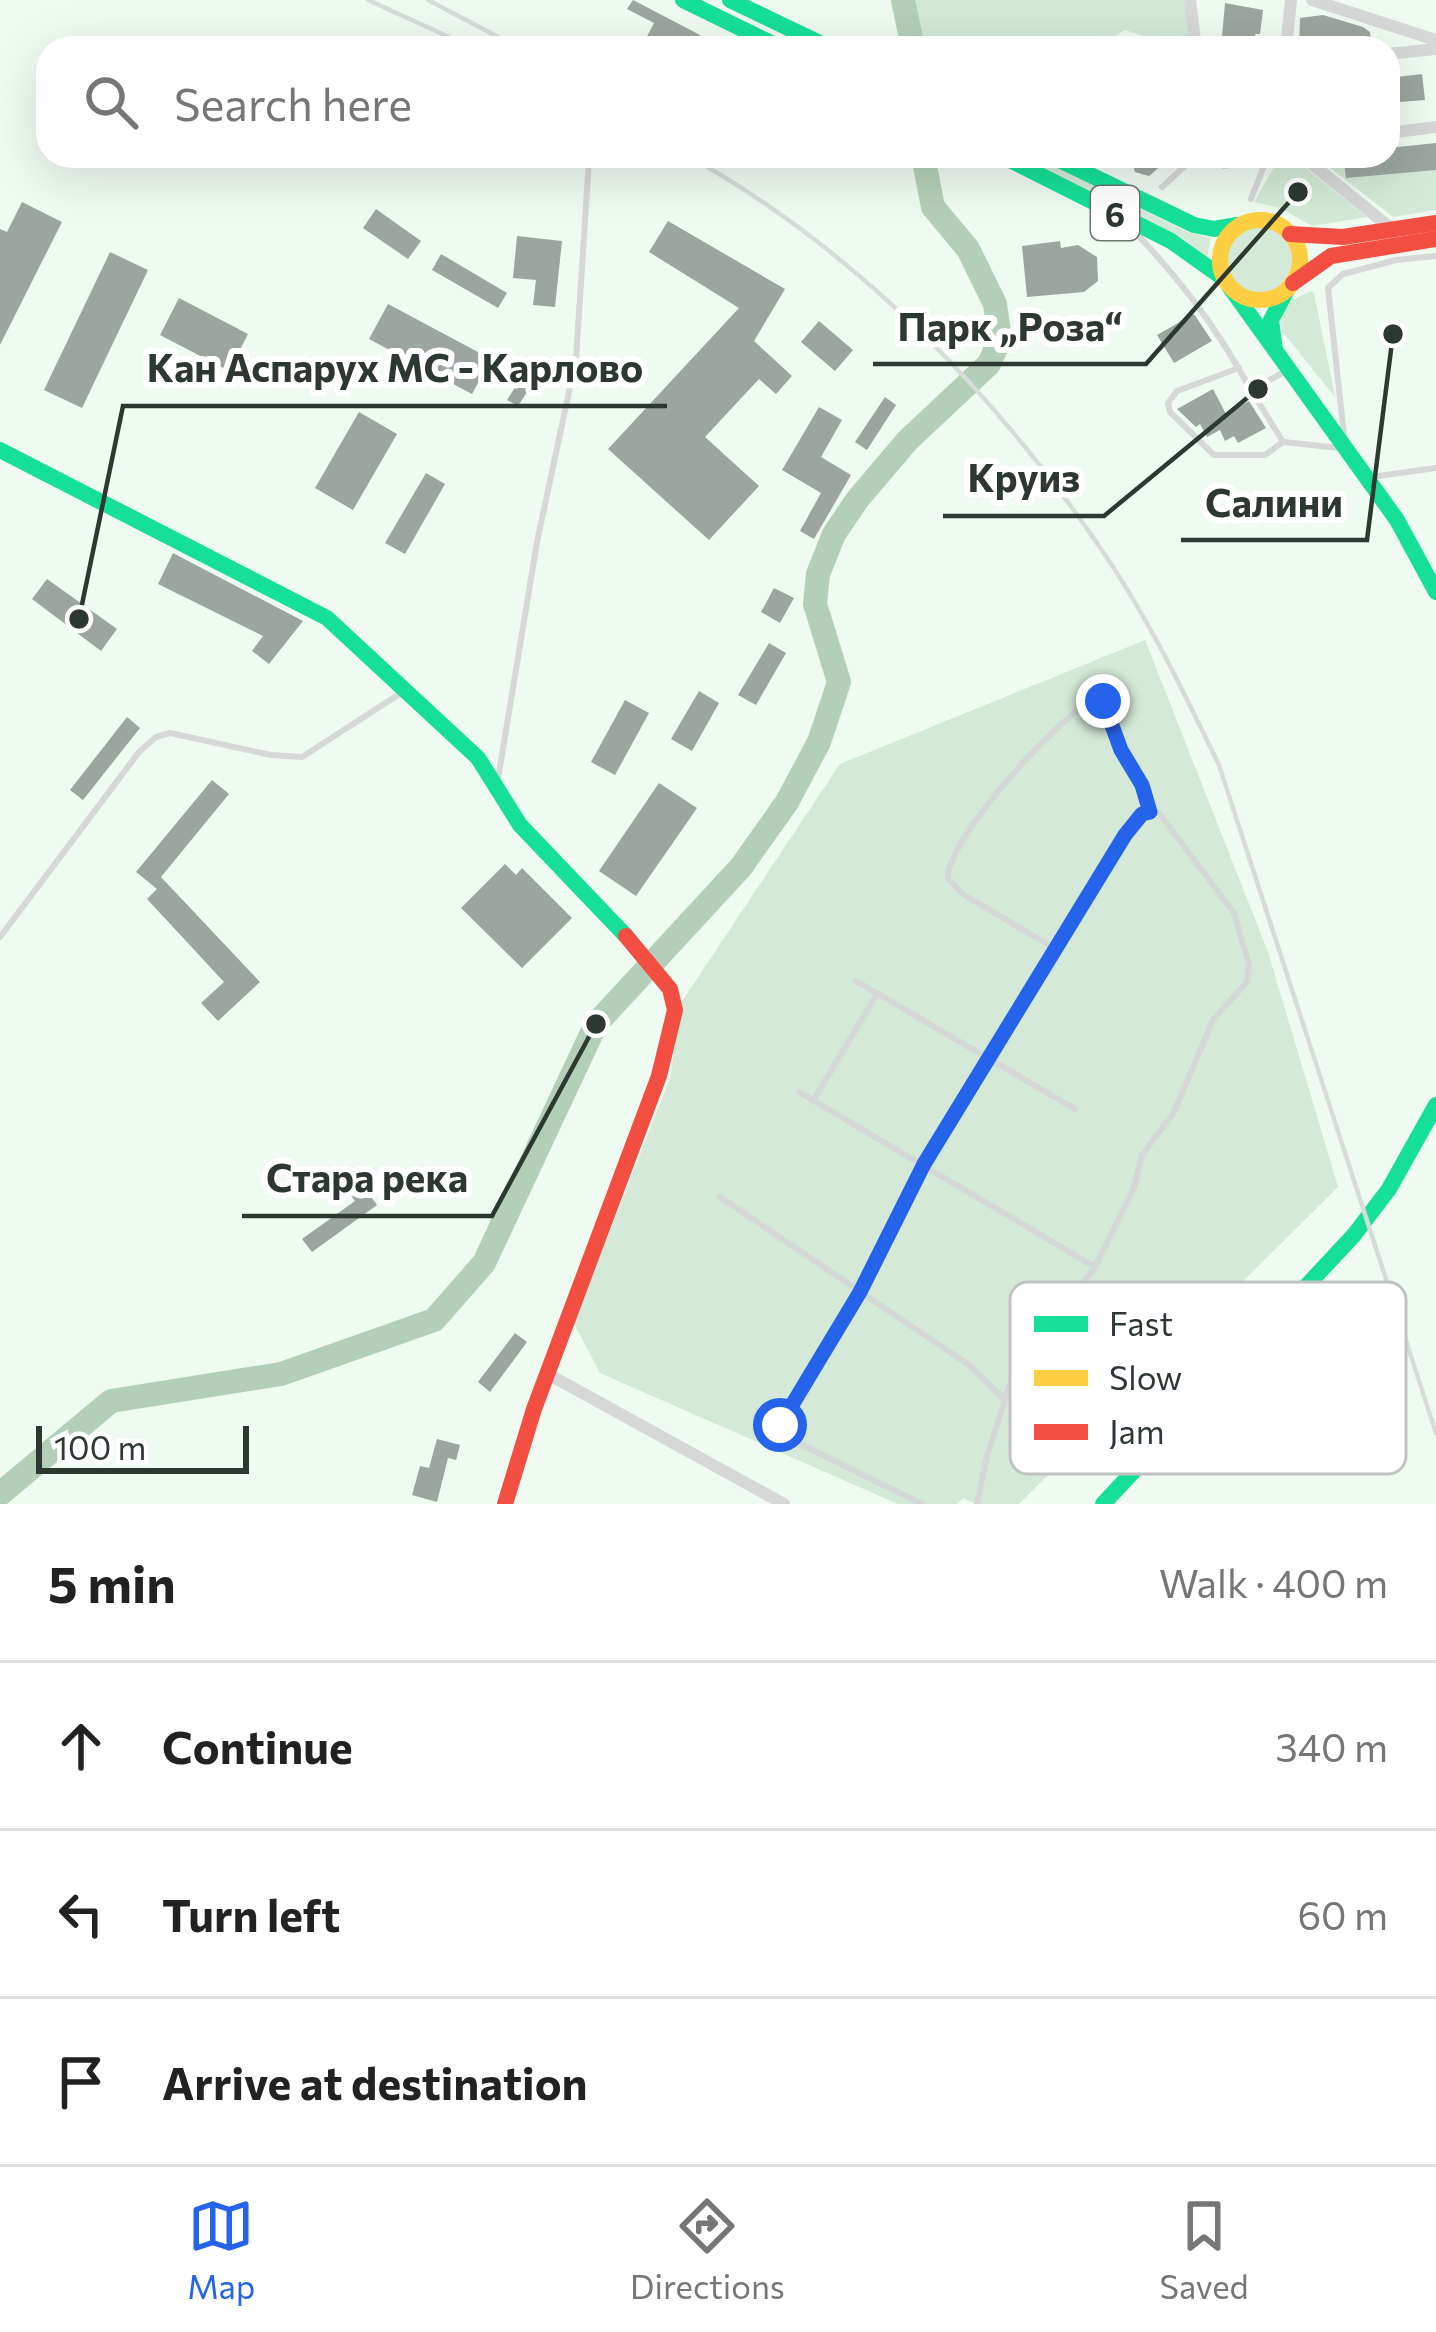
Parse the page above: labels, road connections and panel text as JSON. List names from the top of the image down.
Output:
{
  "streets": {
    "main road": ["6"]
  },
  "places": [
    "Парк „Роза“",
    "Салини",
    "Круиз",
    "Кан Аспарух МС - Карлово",
    "Стара река"
  ],
  "legend": ["Fast", "Slow", "Jam"],
  "scale_bar": "100 m",
  "page": {
    "search": "Search here",
    "scale": "100 m",
    "heading": ["5 min", "Walk · 400 m"],
    "list": [
      ["Continue", "340 m"],
      ["Turn left", "60 m"],
      "Arrive at destination"
    ],
    "nav": ["Map", "Directions", "Saved"]
  }
}
